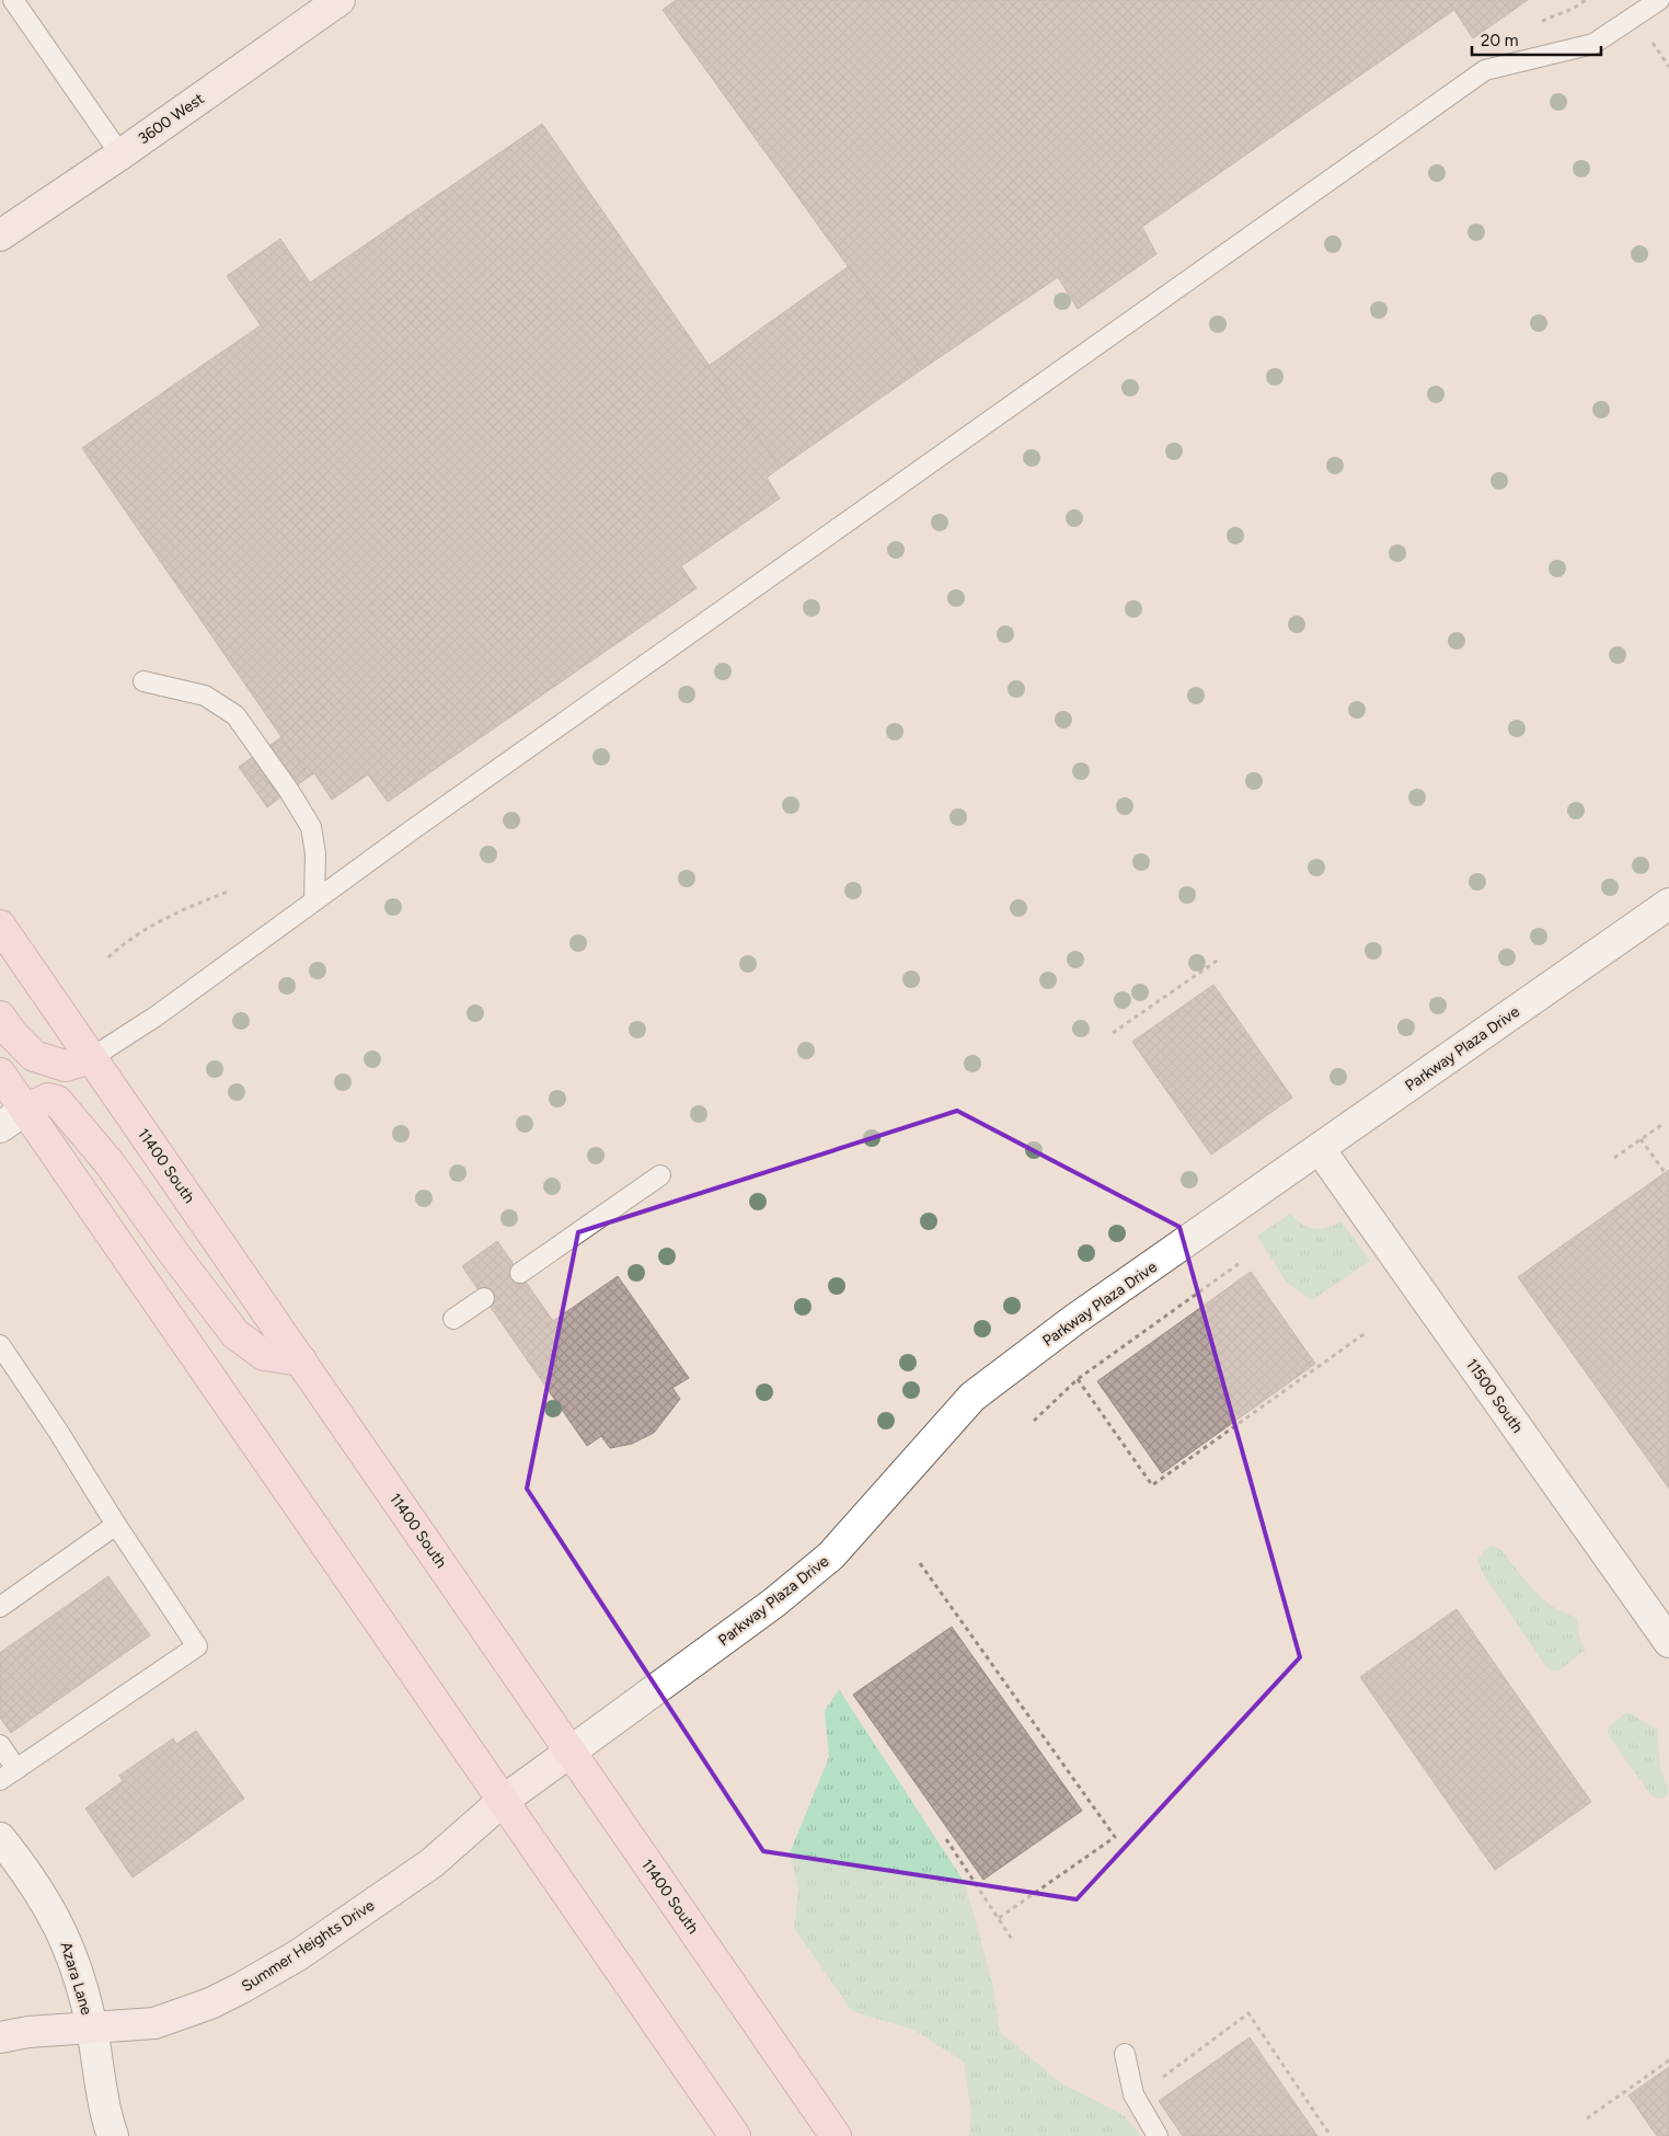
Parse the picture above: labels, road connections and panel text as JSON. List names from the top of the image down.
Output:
{
  "streets": {
    "main road": ["11400 South"],
    "street": [
      "3600 West",
      "Parkway Plaza Drive",
      "11500 South",
      "Summer Heights Drive",
      "Azara Lane"
    ]
  },
  "crossings": [
    ["Parkway Plaza Drive", "11400 South"],
    ["Parkway Plaza Drive", "11500 South"],
    ["Parkway Plaza Drive", "Summer Heights Drive"],
    ["11400 South", "Summer Heights Drive"],
    ["Summer Heights Drive", "Azara Lane"]
  ],
  "scale_bar": "20 m"
}
